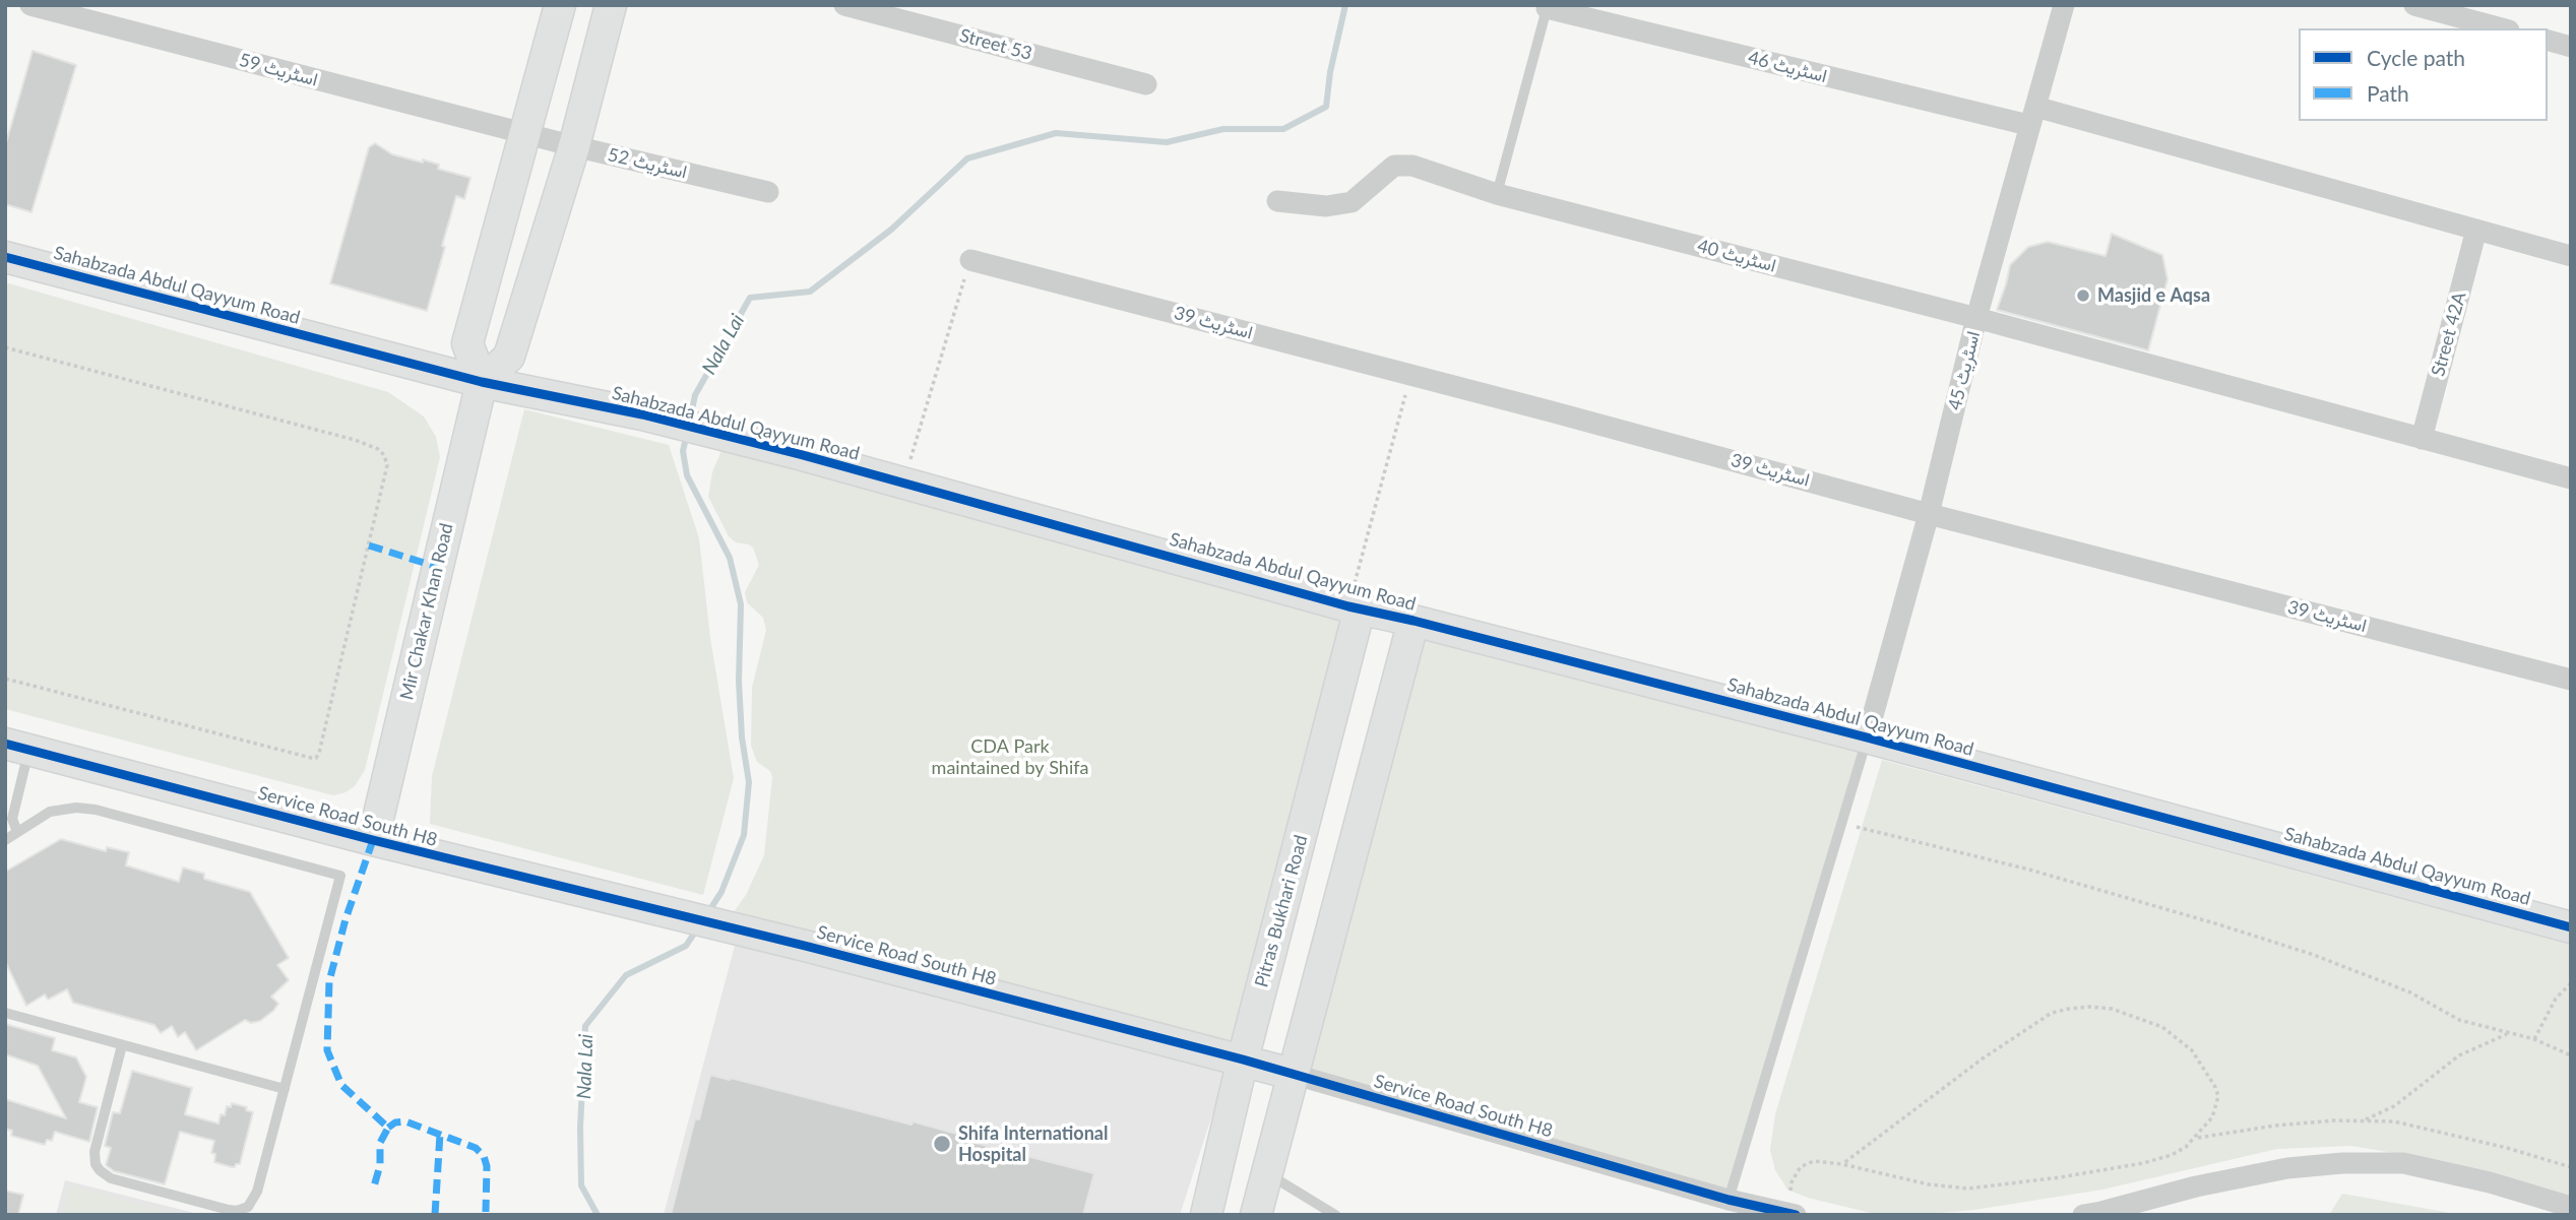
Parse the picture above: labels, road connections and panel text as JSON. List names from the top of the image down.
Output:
{
  "streets": {
    "street": [
      "Street 53",
      "اسٹریٹ 46",
      "اسٹریٹ 59",
      "اسٹریٹ 52",
      "اسٹریٹ 40",
      "Sahabzada Abdul Qayyum Road",
      "اسٹریٹ 39",
      "Street 42A",
      "اسٹریٹ 45",
      "Mir Chakar Khan Road",
      "Service Road South H8",
      "Pitras Bukhari Road"
    ]
  },
  "crossings": [
    ["اسٹریٹ 46", "Street 42A"],
    ["اسٹریٹ 46", "اسٹریٹ 45"],
    ["اسٹریٹ 59", "اسٹریٹ 52"],
    ["اسٹریٹ 40", "Street 42A"],
    ["اسٹریٹ 40", "اسٹریٹ 45"],
    ["Sahabzada Abdul Qayyum Road", "اسٹریٹ 45"],
    ["Sahabzada Abdul Qayyum Road", "Mir Chakar Khan Road"],
    ["Sahabzada Abdul Qayyum Road", "Pitras Bukhari Road"],
    ["اسٹریٹ 39", "اسٹریٹ 45"],
    ["Mir Chakar Khan Road", "Service Road South H8"],
    ["Service Road South H8", "Pitras Bukhari Road"]
  ],
  "water": ["Nala Lai"],
  "parks": ["CDA Park maintained by Shifa"],
  "places": ["Masjid e Aqsa", "Shifa International Hospital"],
  "legend": ["Cycle path", "Path"]
}
